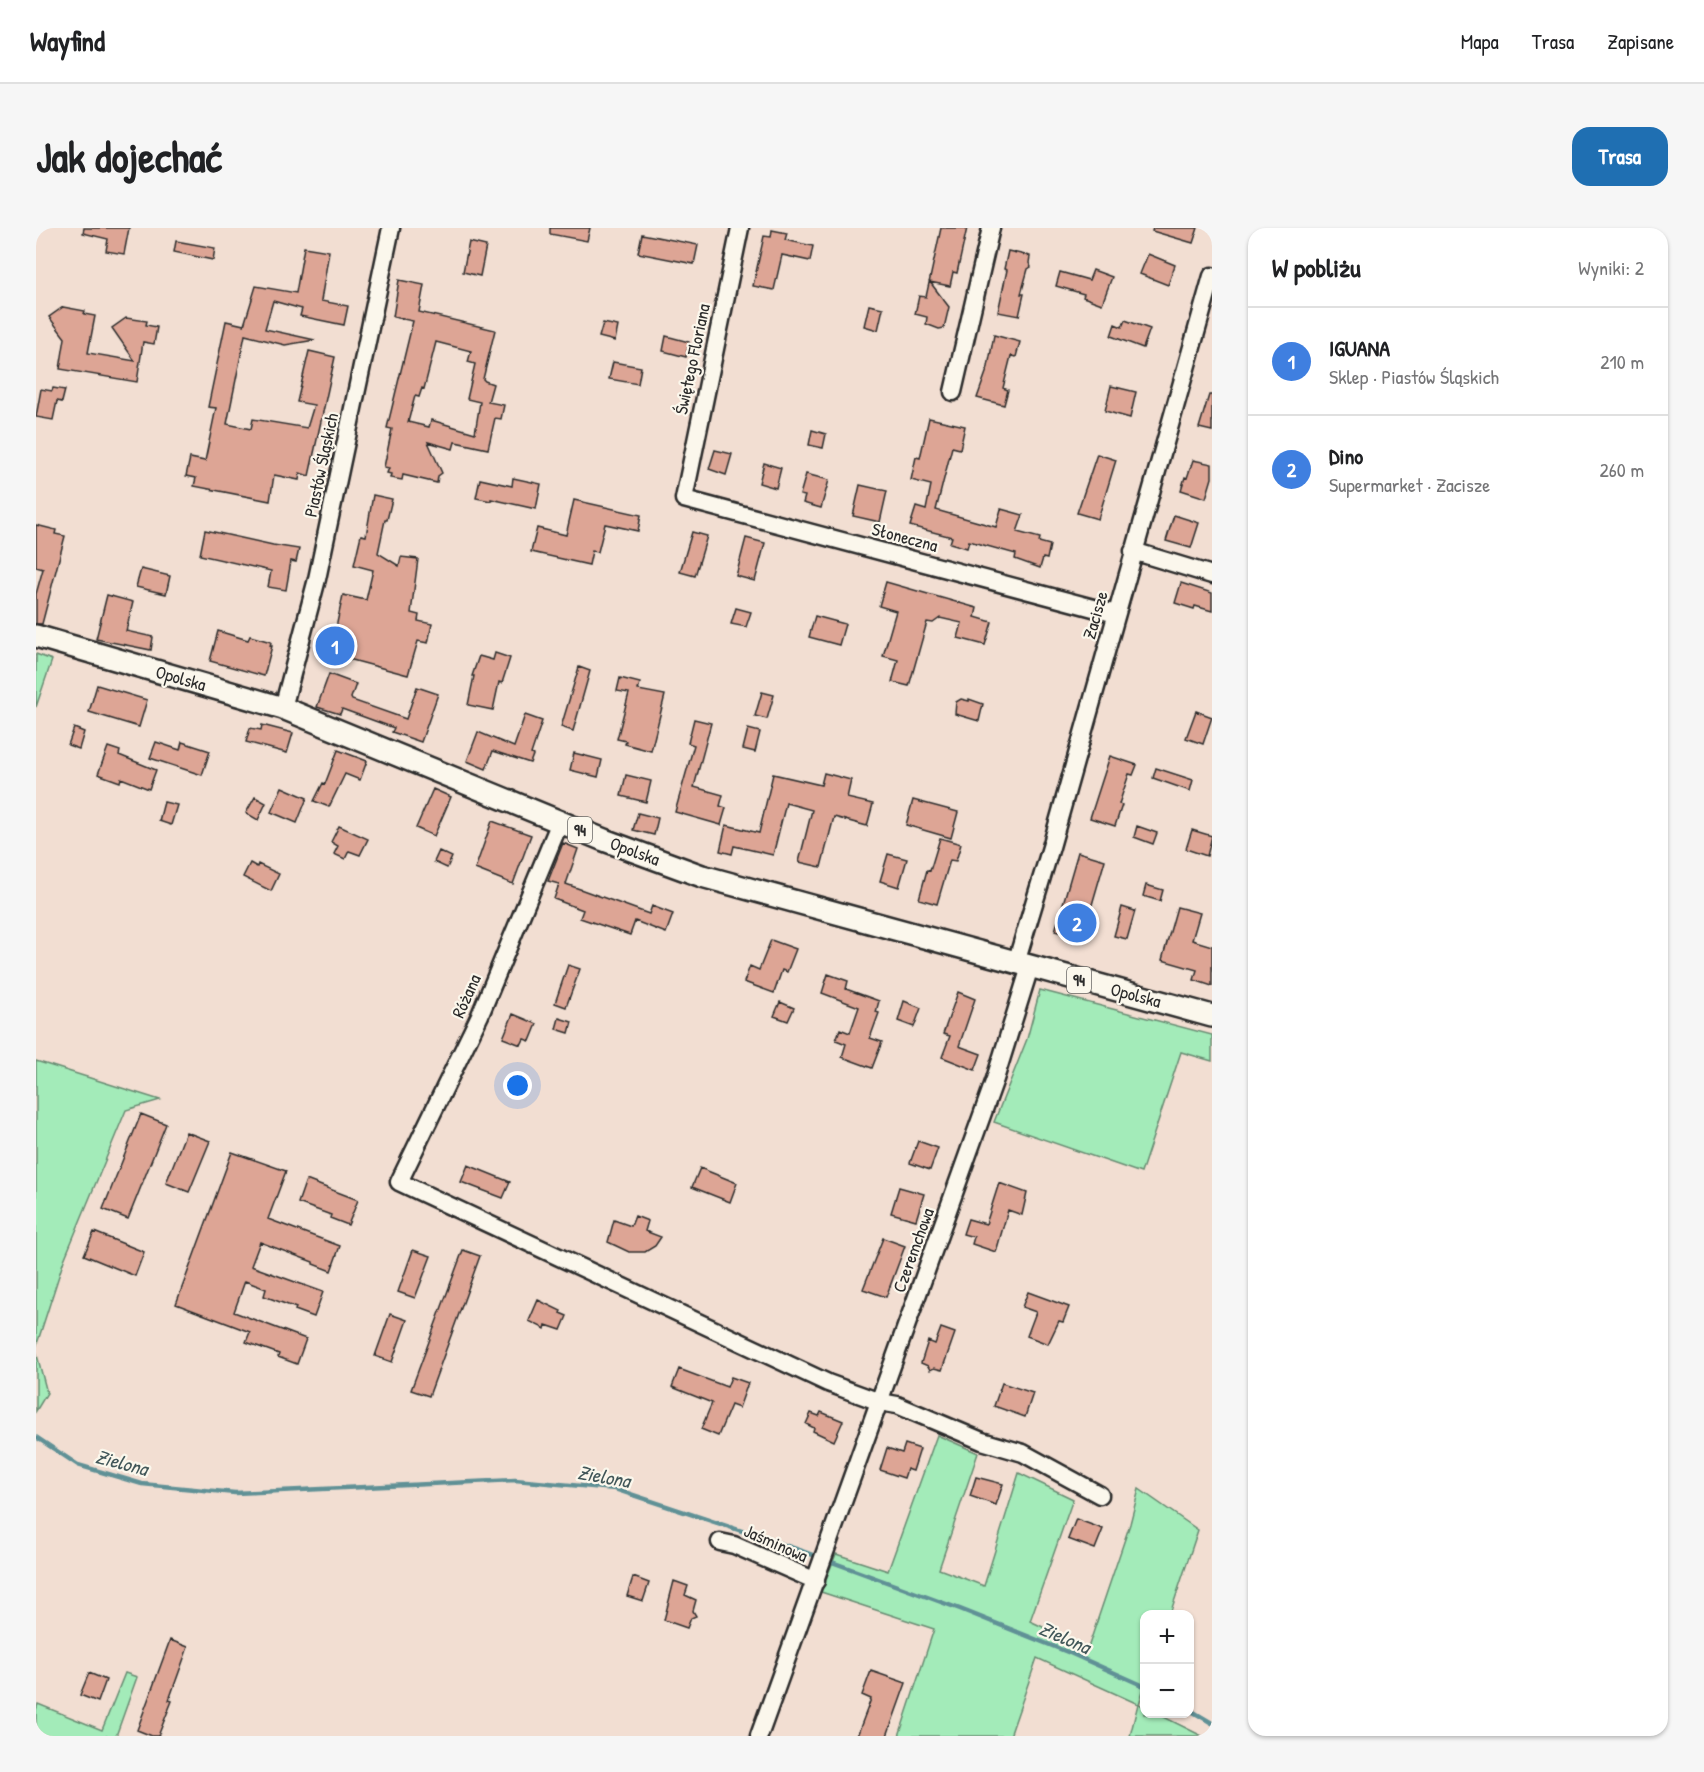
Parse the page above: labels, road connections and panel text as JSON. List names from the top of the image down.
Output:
{
  "streets": {
    "main road": ["Opolska", "94"],
    "street": [
      "Świętego Floriana",
      "Piastów Śląskich",
      "Słoneczna",
      "Zacisze",
      "Różana",
      "Czeremchowa",
      "Jaśminowa"
    ]
  },
  "crossings": [
    ["Świętego Floriana", "Słoneczna"],
    ["Piastów Śląskich", "Opolska"],
    ["Słoneczna", "Zacisze"],
    ["Zacisze", "Opolska"],
    ["Zacisze", "Czeremchowa"],
    ["Opolska", "Różana"],
    ["Opolska", "Czeremchowa"],
    ["Różana", "Czeremchowa"],
    ["Czeremchowa", "Jaśminowa"]
  ],
  "water": ["Zielona"],
  "page": {
    "header": "Wayfind",
    "nav": ["Mapa", "Trasa", "Zapisane"],
    "buttons": "Trasa",
    "title": "Jak dojechać",
    "heading": ["W pobliżu", "Wyniki: 2"],
    "list": [
      {
        "mark": "1",
        "name": "IGUANA",
        "note": "Sklep · Piastów Śląskich",
        "value": "210 m"
      },
      {
        "mark": "2",
        "name": "Dino",
        "note": "Supermarket · Zacisze",
        "value": "260 m"
      }
    ],
    "pins": ["1", "2"],
    "map_buttons": ["+", "−"]
  }
}
